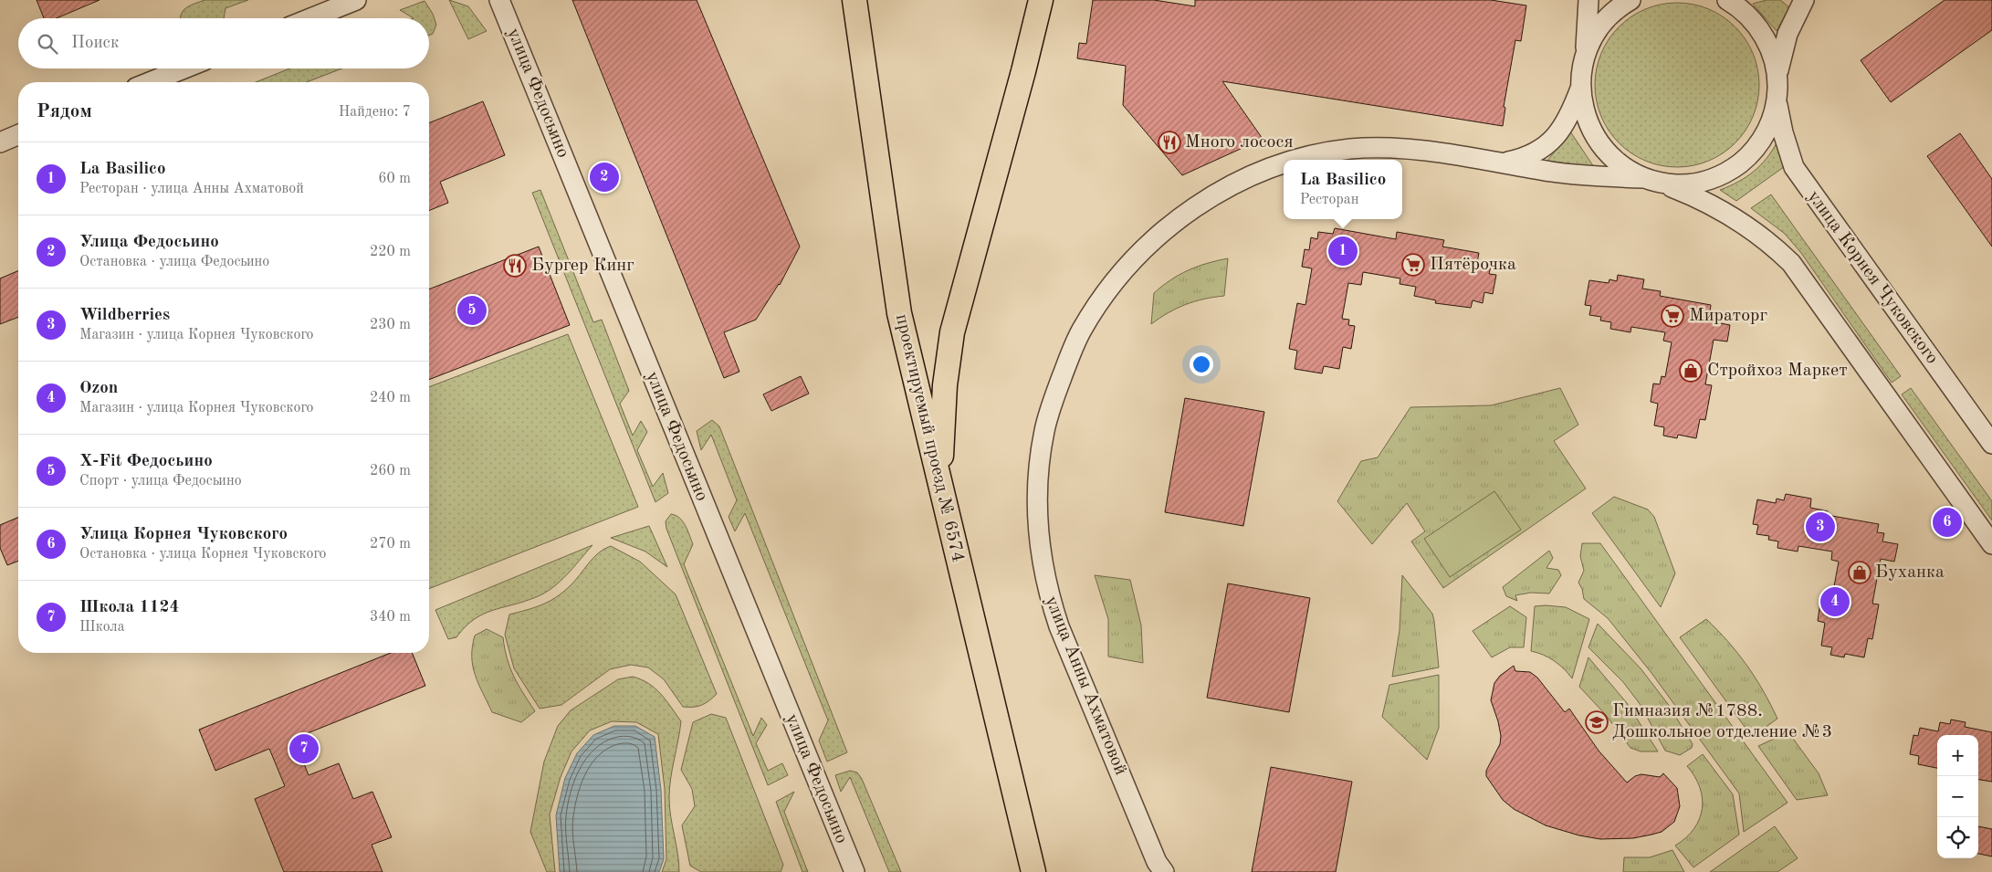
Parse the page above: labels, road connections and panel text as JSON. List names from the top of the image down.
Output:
{
  "streets": {
    "main road": ["проектируемый проезд № 6574"],
    "street": ["улица Федосьино", "улица Корнея Чуковского", "улица Анны Ахматовой"]
  },
  "crossings": [
    ["улица Корнея Чуковского", "улица Анны Ахматовой"]
  ],
  "places": {
    "restaurant": ["Много лосося", "Бургер Кинг"],
    "supermarket": ["Пятёрочка", "Мираторг"],
    "shop": ["Стройхоз Маркет", "Буханка"],
    "school or university": ["Гимназия №1788. Дошкольное отделение №3"]
  },
  "page": {
    "search": "Поиск",
    "heading": ["Рядом", "Найдено: 7"],
    "list": [
      {
        "mark": "1",
        "name": "La Basilico",
        "note": "Ресторан · улица Анны Ахматовой",
        "value": "60 m"
      },
      {
        "mark": "2",
        "name": "Улица Федосьино",
        "note": "Остановка · улица Федосьино",
        "value": "220 m"
      },
      {
        "mark": "3",
        "name": "Wildberries",
        "note": "Магазин · улица Корнея Чуковского",
        "value": "230 m"
      },
      {
        "mark": "4",
        "name": "Ozon",
        "note": "Магазин · улица Корнея Чуковского",
        "value": "240 m"
      },
      {
        "mark": "5",
        "name": "X-Fit Федосьино",
        "note": "Спорт · улица Федосьино",
        "value": "260 m"
      },
      {
        "mark": "6",
        "name": "Улица Корнея Чуковского",
        "note": "Остановка · улица Корнея Чуковского",
        "value": "270 m"
      },
      {
        "mark": "7",
        "name": "Школа 1124",
        "note": "Школа",
        "value": "340 m"
      }
    ],
    "popup": ["La Basilico", "Ресторан"],
    "pins": [
      "2",
      "1",
      "5",
      "6",
      "3",
      "4",
      "7"
    ],
    "map_buttons": ["+", "−"]
  }
}
